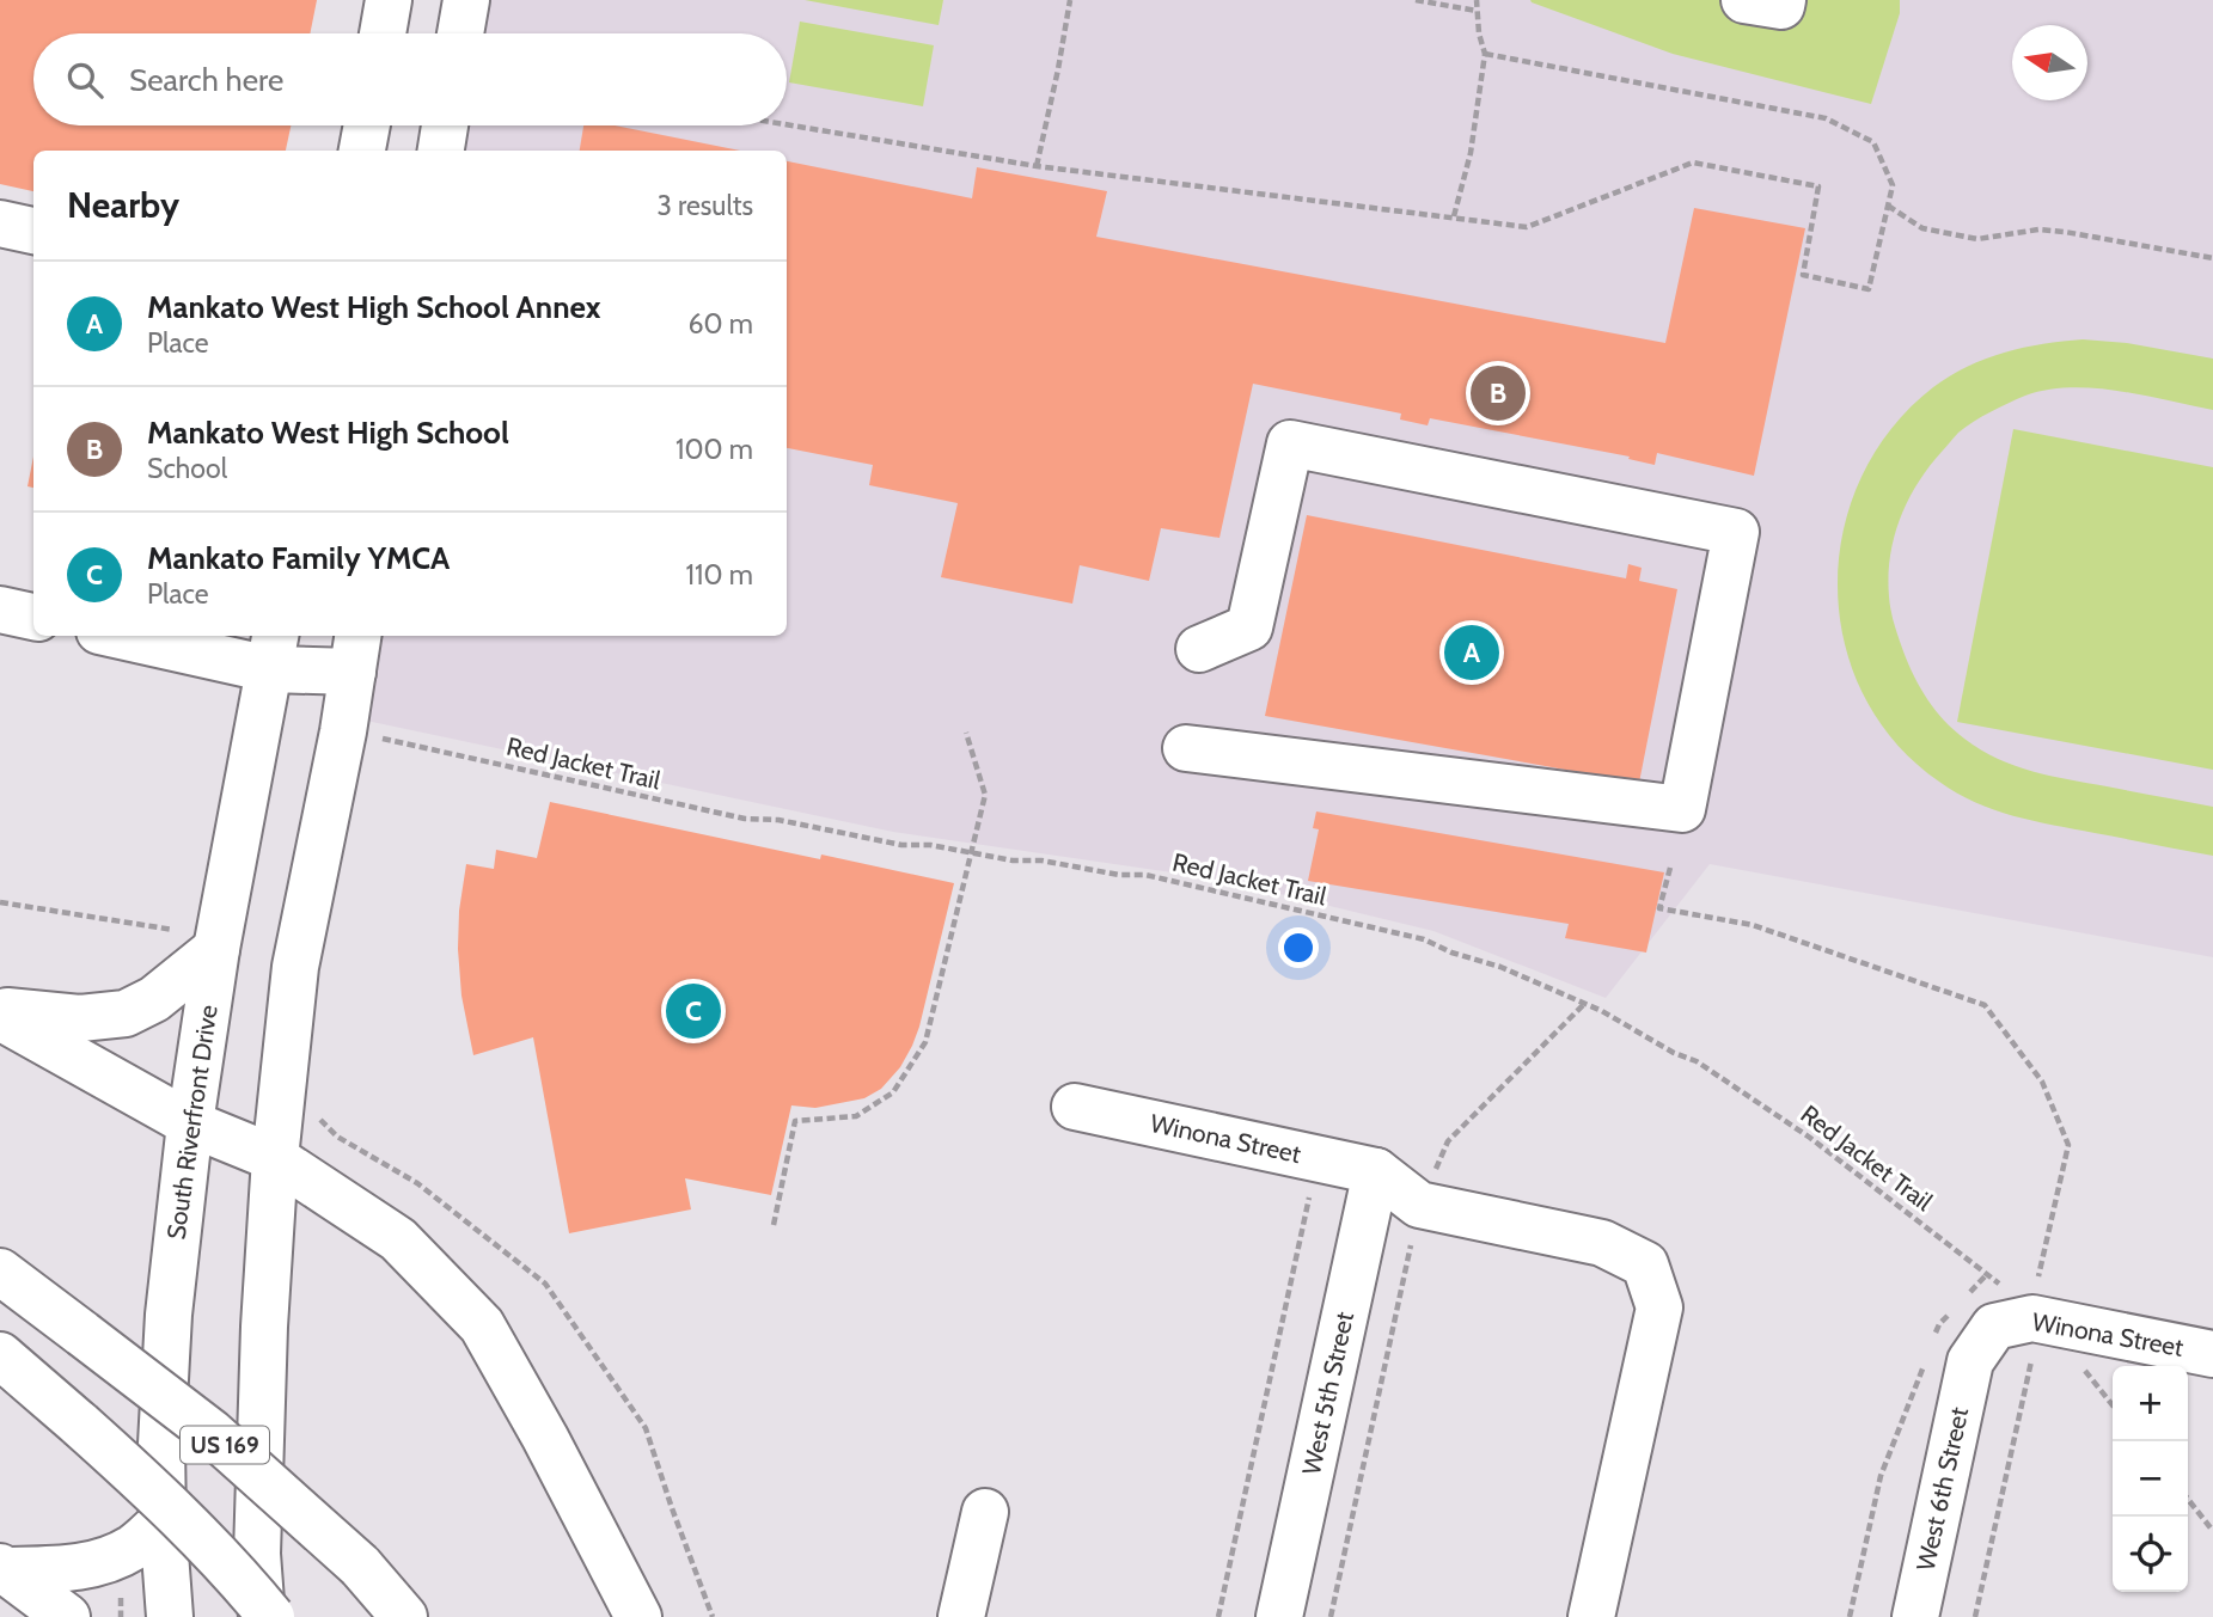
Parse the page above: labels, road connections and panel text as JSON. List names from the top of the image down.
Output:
{
  "streets": {
    "main road": [
      "South Riverfront Drive",
      "Winona Street",
      "West 5th Street",
      "US 169",
      "West 6th Street"
    ],
    "path": ["Red Jacket Trail"]
  },
  "crossings": [
    ["Red Jacket Trail", "Winona Street"],
    ["Winona Street", "West 5th Street"],
    ["Winona Street", "West 6th Street"]
  ],
  "north": "left",
  "page": {
    "search": "Search here",
    "heading": ["Nearby", "3 results"],
    "list": [
      {
        "mark": "A",
        "name": "Mankato West High School Annex",
        "note": "Place",
        "value": "60 m"
      },
      {
        "mark": "B",
        "name": "Mankato West High School",
        "note": "School",
        "value": "100 m"
      },
      {
        "mark": "C",
        "name": "Mankato Family YMCA",
        "note": "Place",
        "value": "110 m"
      }
    ],
    "pins": ["B", "A", "C"],
    "map_buttons": ["+", "−"]
  }
}
